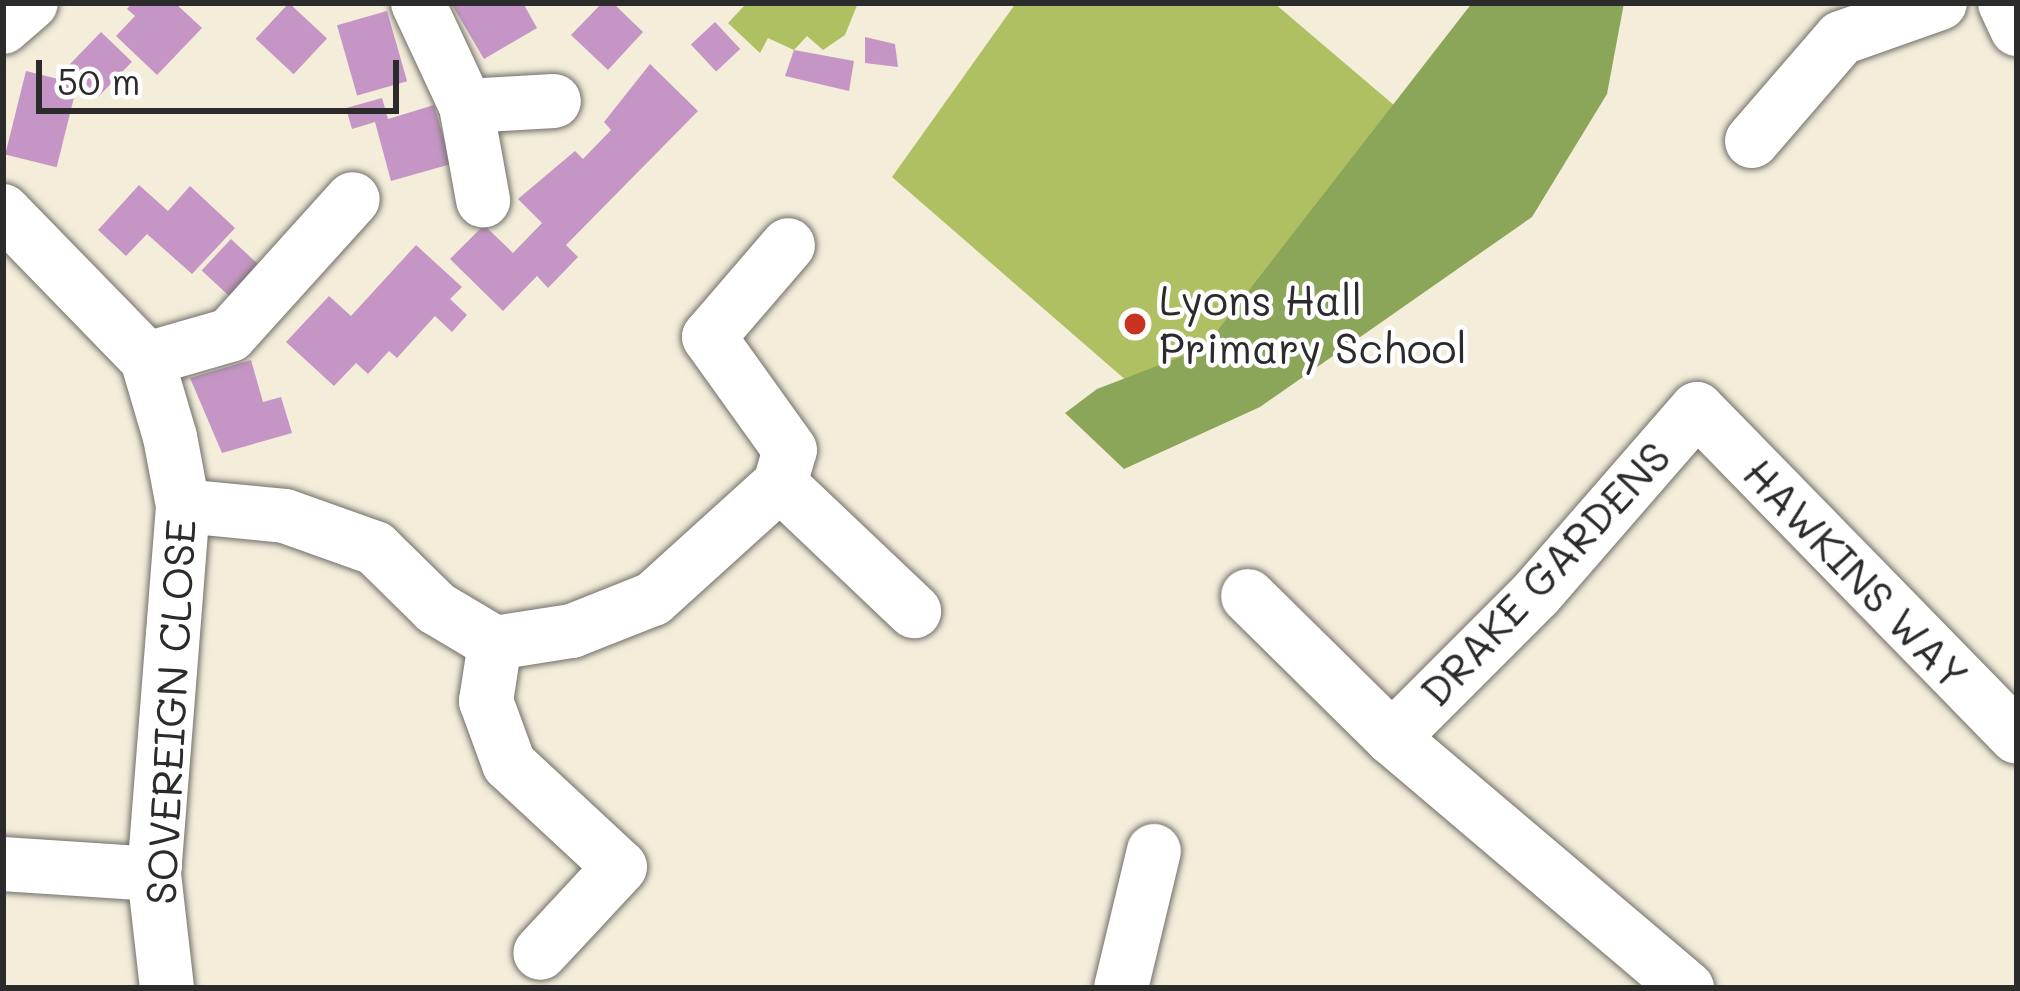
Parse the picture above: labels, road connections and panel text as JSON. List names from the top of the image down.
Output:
{
  "streets": {
    "street": ["DRAKE GARDENS", "HAWKINS WAY", "SOVEREIGN CLOSE"]
  },
  "crossings": [
    ["DRAKE GARDENS", "HAWKINS WAY"]
  ],
  "places": ["Lyons Hall Primary School"],
  "scale_bar": "50 m"
}
